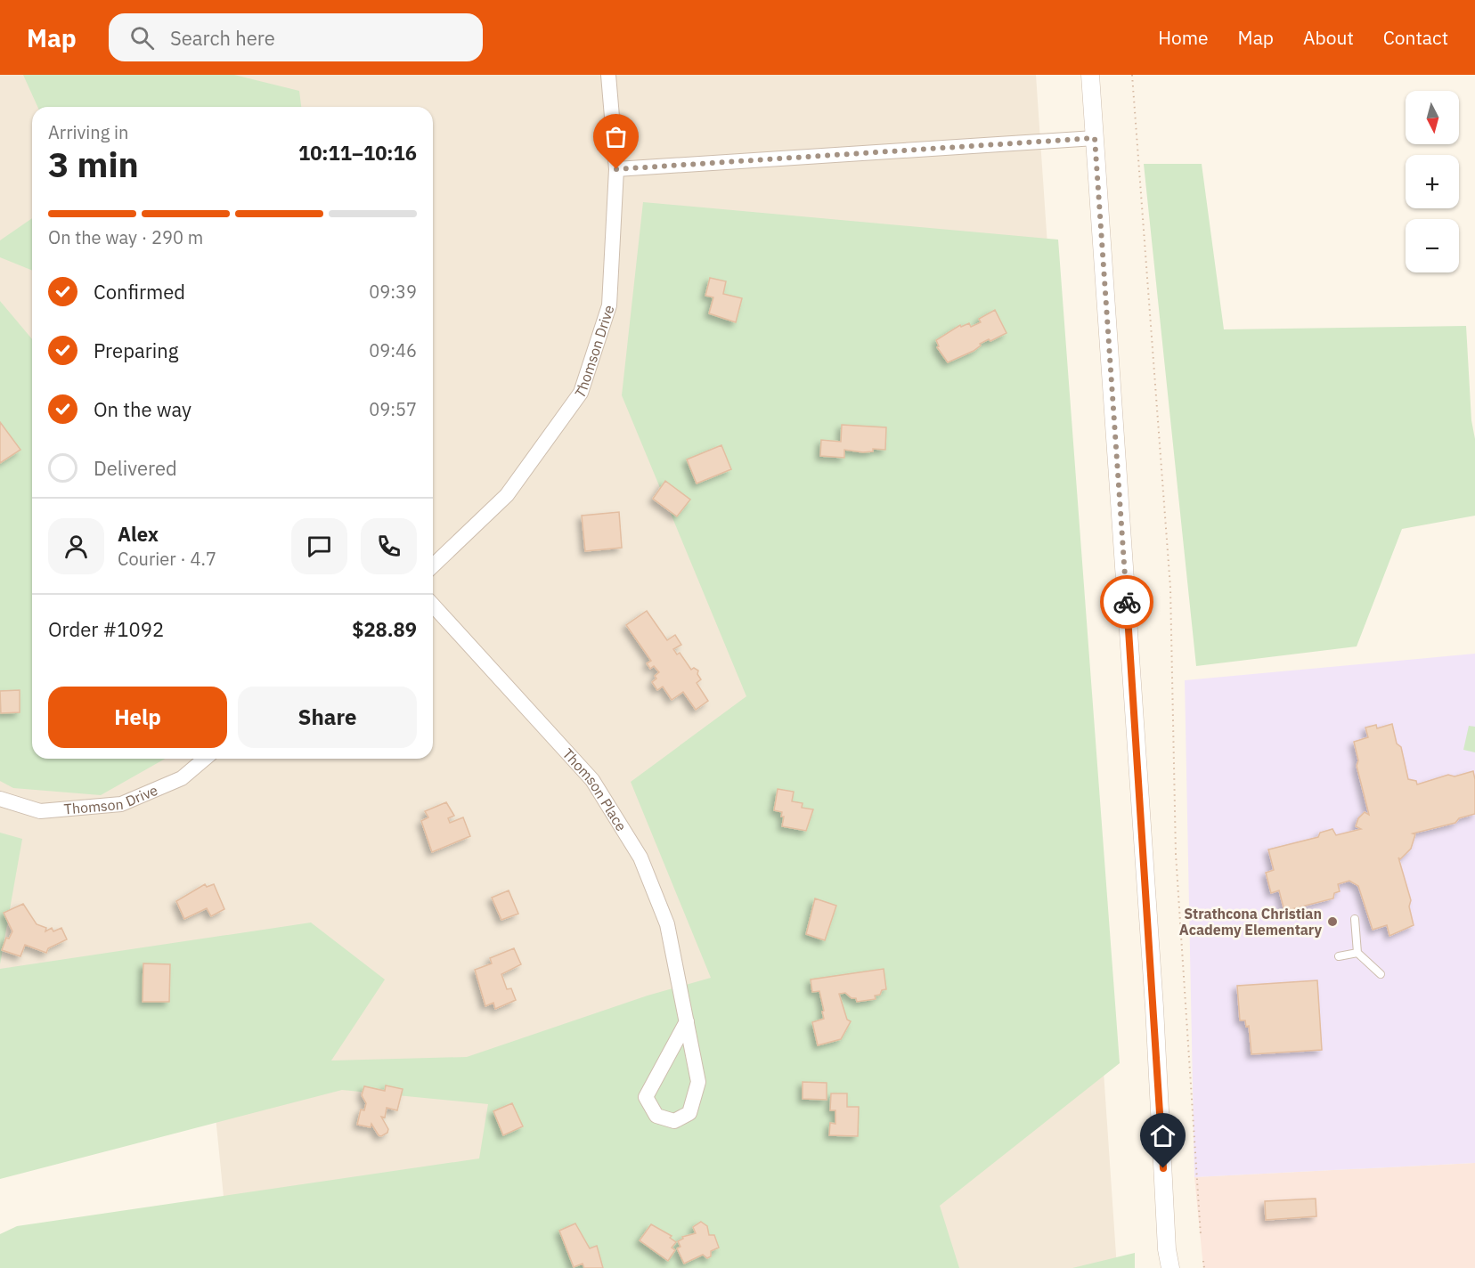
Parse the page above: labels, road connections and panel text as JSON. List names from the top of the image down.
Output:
{
  "streets": {
    "street": ["Thomson Drive", "Thomson Place"]
  },
  "places": ["Strathcona Christian Academy Elementary"],
  "north": "bottom",
  "page": {
    "header": "Map",
    "search": "Search here",
    "nav": [
      "Home",
      "Map",
      "About",
      "Contact"
    ],
    "map_buttons": ["+", "−"],
    "heading": ["3 min", "Arriving in", "10:11–10:16"],
    "panel": [
      "Alex",
      "Courier · 4.7",
      "Order #1092",
      "$28.89"
    ],
    "bar": "On the way · 290 m",
    "list": [
      ["Confirmed", "09:39"],
      ["Preparing", "09:46"],
      ["On the way", "09:57"],
      "Delivered"
    ],
    "buttons": ["Help", "Share"]
  }
}
